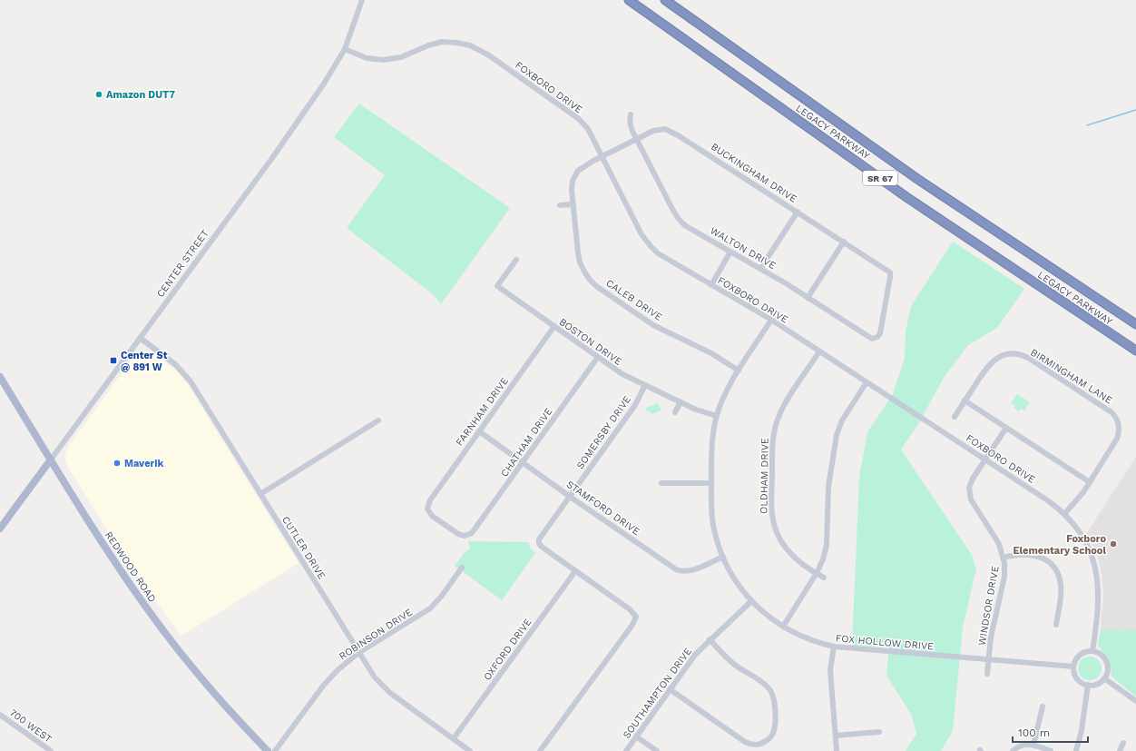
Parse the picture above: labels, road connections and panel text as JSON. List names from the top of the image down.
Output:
{
  "streets": {
    "highway": ["LEGACY PARKWAY", "SR 67"],
    "main road": ["CENTER STREET", "REDWOOD ROAD"],
    "street": [
      "FOXBORO DRIVE",
      "BUCKINGHAM DRIVE",
      "WALTON DRIVE",
      "CALEB DRIVE",
      "BOSTON DRIVE",
      "BIRMINGHAM LANE",
      "FARNHAM DRIVE",
      "SOMERSBY DRIVE",
      "CHATHAM DRIVE",
      "OLDHAM DRIVE",
      "STAMFORD DRIVE",
      "CUTLER DRIVE",
      "WINDSOR DRIVE",
      "ROBINSON DRIVE",
      "FOX HOLLOW DRIVE",
      "OXFORD DRIVE",
      "SOUTHAMPTON DRIVE",
      "700 WEST"
    ]
  },
  "crossings": [
    ["FOXBORO DRIVE", "BUCKINGHAM DRIVE"],
    ["FOXBORO DRIVE", "CENTER STREET"],
    ["FOXBORO DRIVE", "CALEB DRIVE"],
    ["FOXBORO DRIVE", "BIRMINGHAM LANE"],
    ["FOXBORO DRIVE", "OLDHAM DRIVE"],
    ["FOXBORO DRIVE", "WINDSOR DRIVE"],
    ["FOXBORO DRIVE", "FOX HOLLOW DRIVE"],
    ["BUCKINGHAM DRIVE", "WALTON DRIVE"],
    ["BUCKINGHAM DRIVE", "CALEB DRIVE"],
    ["CENTER STREET", "CUTLER DRIVE"],
    ["CENTER STREET", "REDWOOD ROAD"],
    ["CALEB DRIVE", "FOX HOLLOW DRIVE"],
    ["BOSTON DRIVE", "FARNHAM DRIVE"],
    ["BOSTON DRIVE", "SOMERSBY DRIVE"],
    ["BOSTON DRIVE", "CHATHAM DRIVE"],
    ["BOSTON DRIVE", "FOX HOLLOW DRIVE"],
    ["FARNHAM DRIVE", "CHATHAM DRIVE"],
    ["FARNHAM DRIVE", "STAMFORD DRIVE"],
    ["SOMERSBY DRIVE", "STAMFORD DRIVE"],
    ["SOMERSBY DRIVE", "OXFORD DRIVE"],
    ["CHATHAM DRIVE", "STAMFORD DRIVE"],
    ["STAMFORD DRIVE", "FOX HOLLOW DRIVE"],
    ["CUTLER DRIVE", "ROBINSON DRIVE"],
    ["CUTLER DRIVE", "OXFORD DRIVE"],
    ["WINDSOR DRIVE", "FOX HOLLOW DRIVE"],
    ["FOX HOLLOW DRIVE", "SOUTHAMPTON DRIVE"]
  ],
  "places": {
    "other": ["Amazon DUT7", "Maverik", "Foxboro Elementary School"],
    "transit": ["Center St @ 891 W"]
  },
  "scale_bar": "100 m"
}
